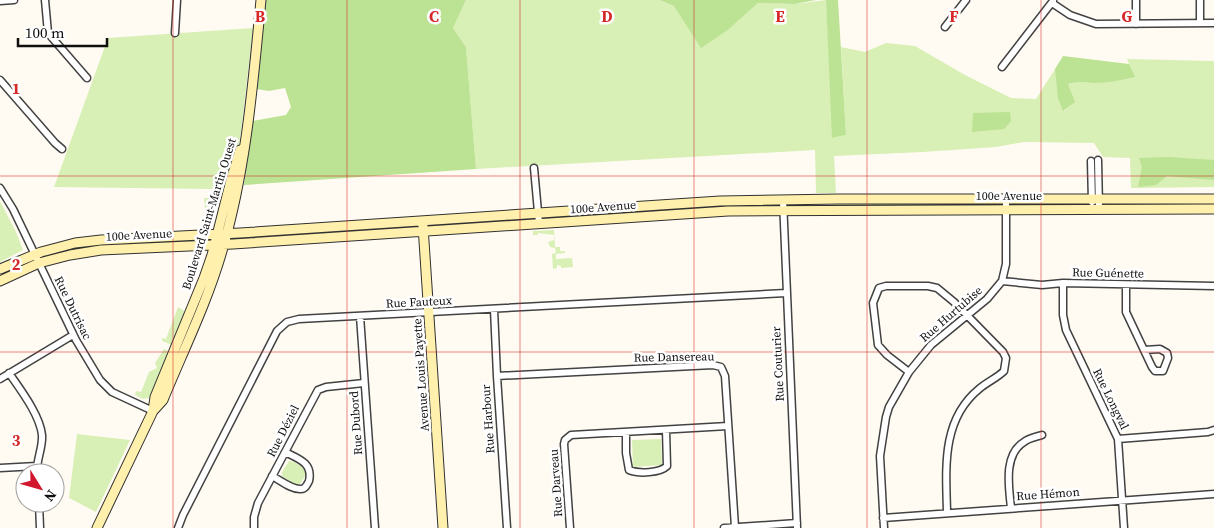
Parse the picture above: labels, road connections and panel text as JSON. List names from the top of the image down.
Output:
{
  "streets": {
    "street": [
      "100e Avenue",
      "Boulevard Saint-Martin Ouest",
      "Rue Guénette",
      "Rue Fauteux",
      "Rue Dutrisac",
      "Rue Hurtubise",
      "Rue Dansereau",
      "Rue Couturier",
      "Avenue Louis Payette",
      "Rue Longval",
      "Rue Harbour",
      "Rue Dubord",
      "Rue Déziel",
      "Rue Darveau",
      "Rue Hémon"
    ]
  },
  "crossings": [
    ["100e Avenue", "Boulevard Saint-Martin Ouest"],
    ["100e Avenue", "Rue Dutrisac"],
    ["100e Avenue", "Rue Couturier"],
    ["100e Avenue", "Avenue Louis Payette"],
    ["Boulevard Saint-Martin Ouest", "Rue Dutrisac"],
    ["Rue Guénette", "Rue Hurtubise"],
    ["Rue Guénette", "Rue Longval"],
    ["Rue Fauteux", "Rue Couturier"],
    ["Rue Fauteux", "Avenue Louis Payette"],
    ["Rue Fauteux", "Rue Harbour"],
    ["Rue Fauteux", "Rue Dubord"],
    ["Rue Hurtubise", "Rue Hémon"],
    ["Rue Dansereau", "Rue Harbour"],
    ["Rue Dansereau", "Rue Darveau"],
    ["Rue Longval", "Rue Hémon"],
    ["Rue Dubord", "Rue Déziel"]
  ],
  "scale_bar": "100 m",
  "north": "bottom right",
  "grid": {
    "columns": [
      "B",
      "C",
      "D",
      "E",
      "F",
      "G"
    ],
    "rows": ["1", "2", "3"]
  }
}
